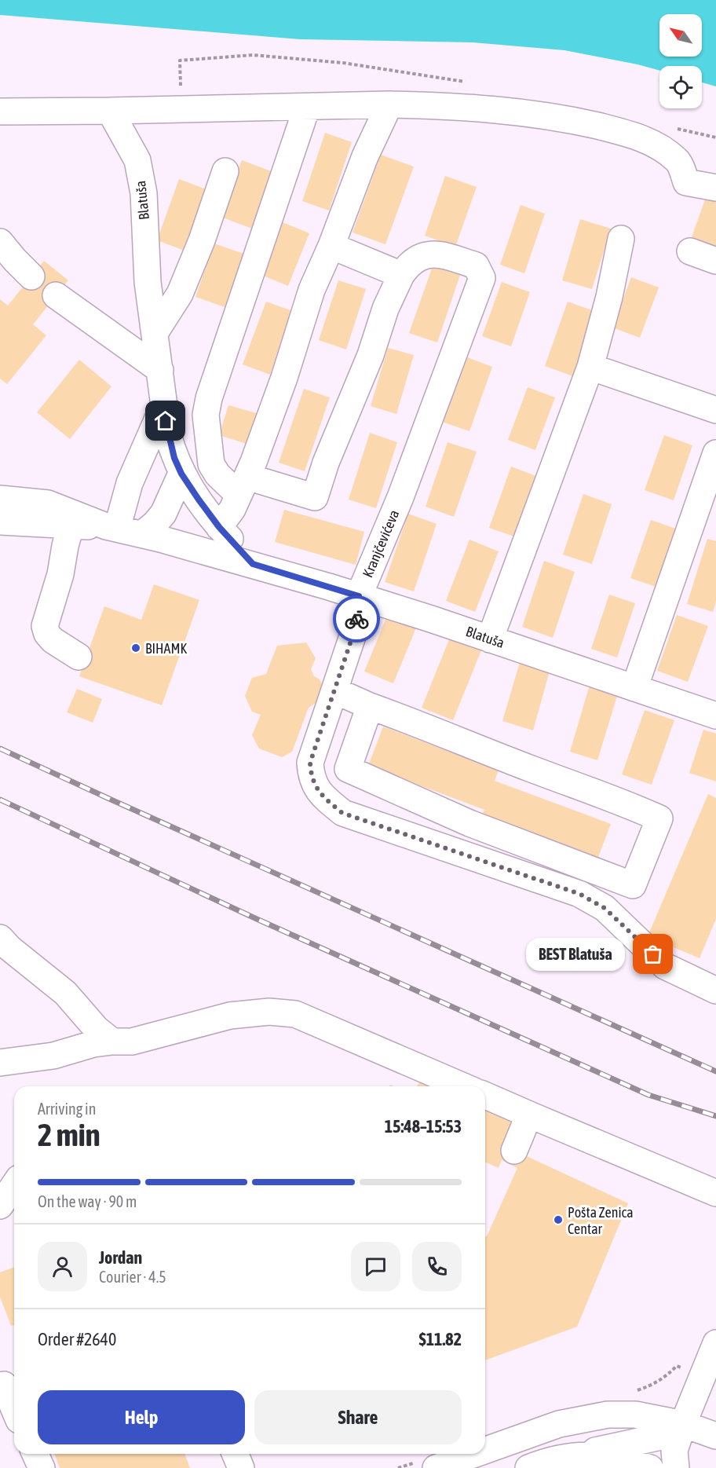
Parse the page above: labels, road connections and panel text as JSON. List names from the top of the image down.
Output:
{
  "streets": {
    "street": ["Blatuša", "Kranjčevićeva"]
  },
  "crossings": [
    ["Blatuša", "Kranjčevićeva"]
  ],
  "places": ["BIHAMK", "BEST Blatuša", "Pošta Zenica Centar"],
  "north": "top left",
  "page": {
    "bubble": "BEST Blatuša",
    "heading": ["2 min", "Arriving in", "15:48–15:53"],
    "panel": [
      "Jordan",
      "Courier · 4.5",
      "Order #2640",
      "$11.82"
    ],
    "bar": "On the way · 90 m",
    "buttons": ["Help", "Share"]
  }
}
